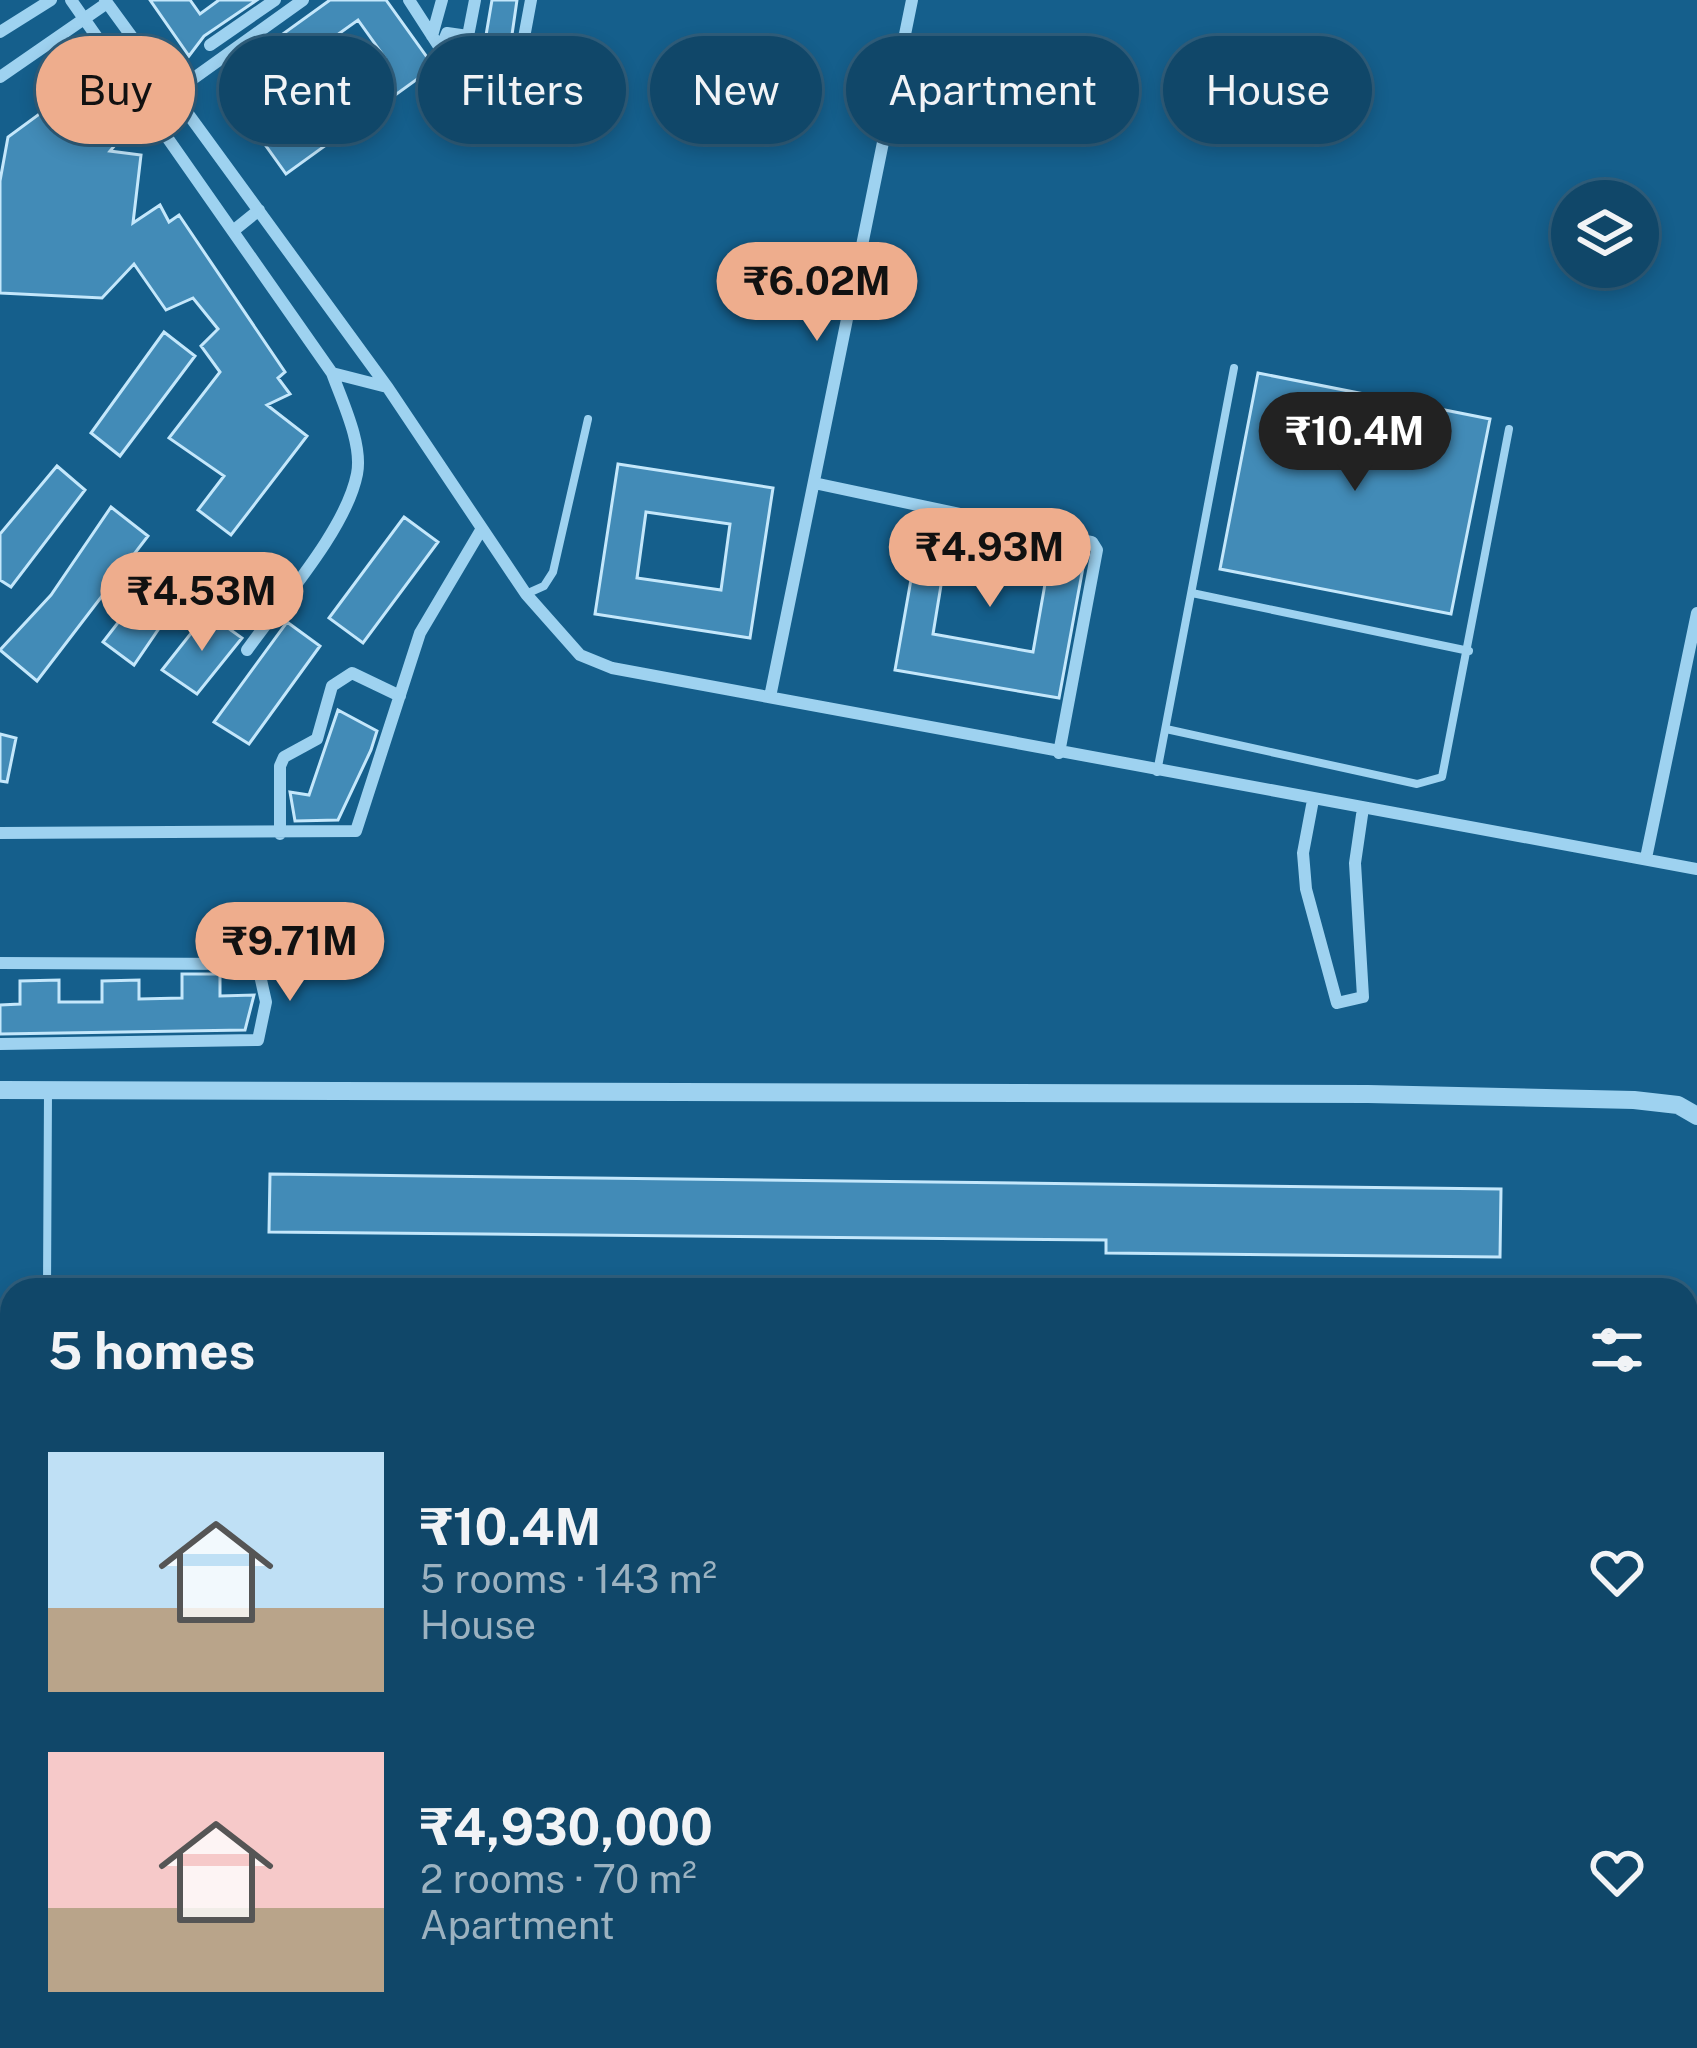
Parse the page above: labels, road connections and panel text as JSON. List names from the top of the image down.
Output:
{
  "page": {
    "chip": [
      "Buy",
      "Rent",
      "Filters",
      "New",
      "Apartment",
      "House"
    ],
    "price": [
      "₹6.02M",
      "₹10.4M",
      "₹4.93M",
      "₹4.53M",
      "₹9.71M"
    ],
    "heading": "5 homes",
    "list": [
      {
        "name": "₹10.4M",
        "note": "5 rooms · 143 m² · House"
      },
      {
        "name": "₹4,930,000",
        "note": "2 rooms · 70 m² · Apartment"
      }
    ]
  }
}
